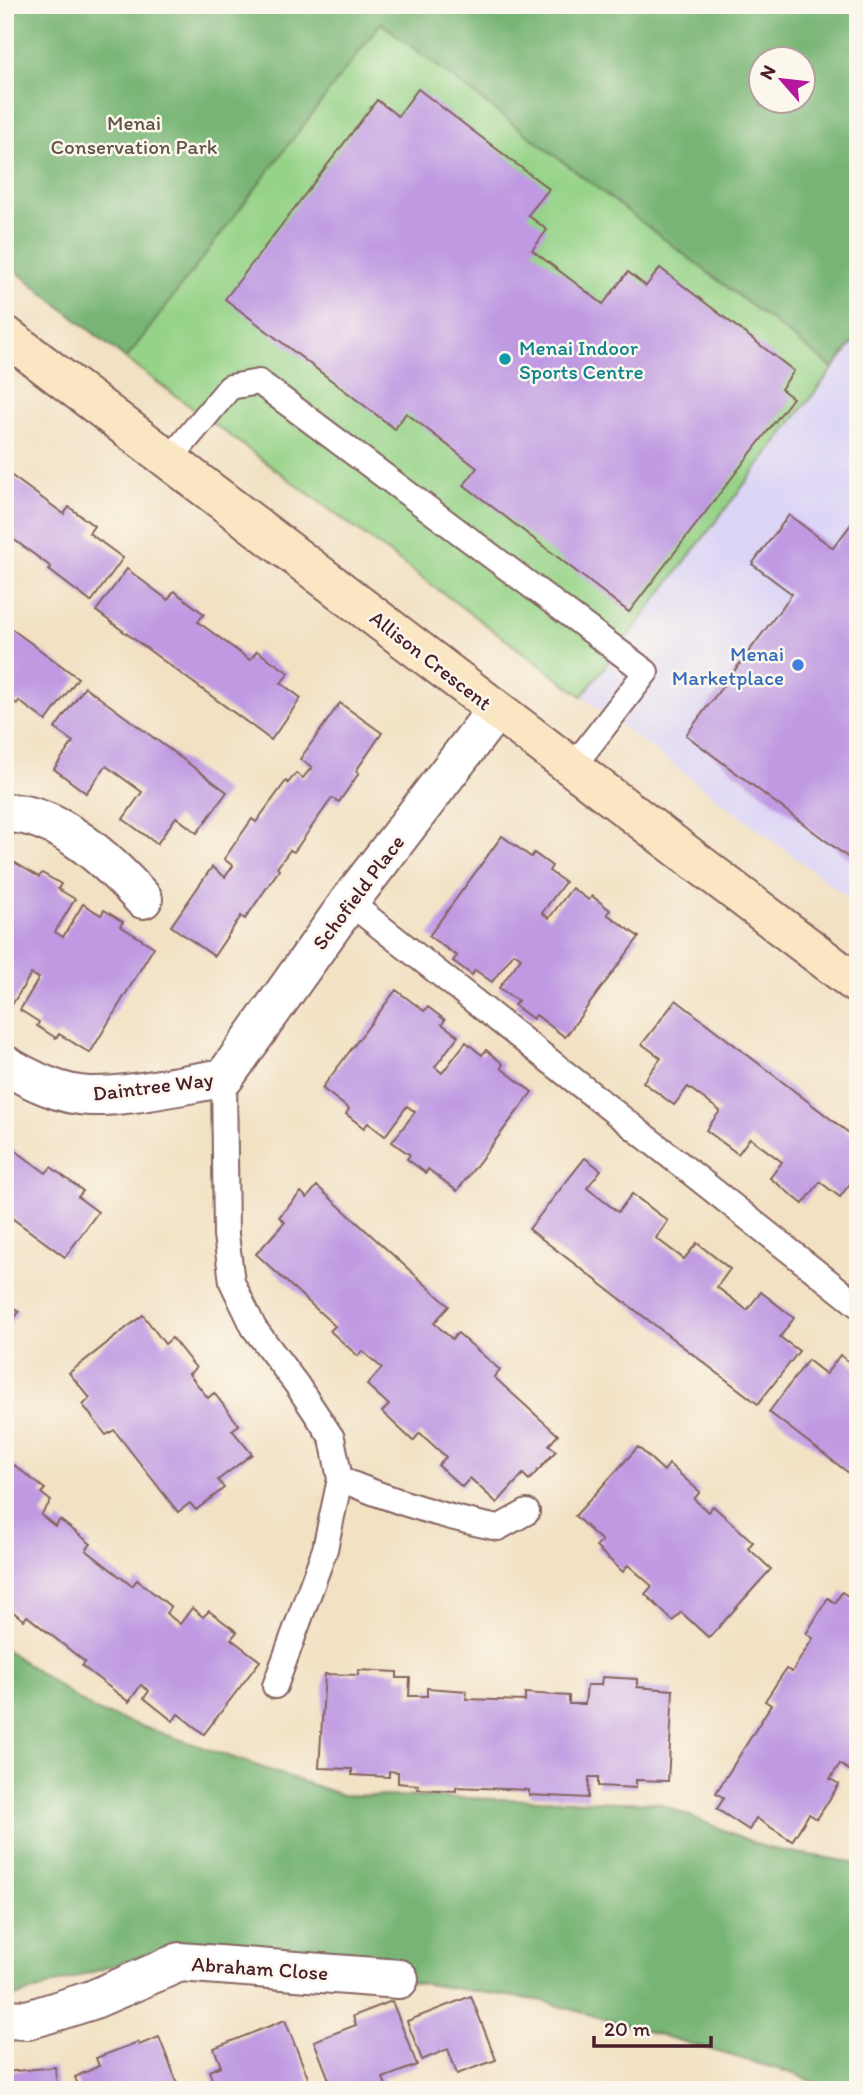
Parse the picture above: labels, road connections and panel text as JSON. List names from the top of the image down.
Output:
{
  "streets": {
    "street": [
      "Allison Crescent",
      "Schofield Place",
      "Daintree Way",
      "Abraham Close"
    ]
  },
  "crossings": [
    ["Allison Crescent", "Schofield Place"],
    ["Schofield Place", "Daintree Way"]
  ],
  "parks": ["Menai Conservation Park"],
  "places": ["Menai Indoor Sports Centre", "Menai Marketplace"],
  "scale_bar": "20 m",
  "north": "top left"
}
